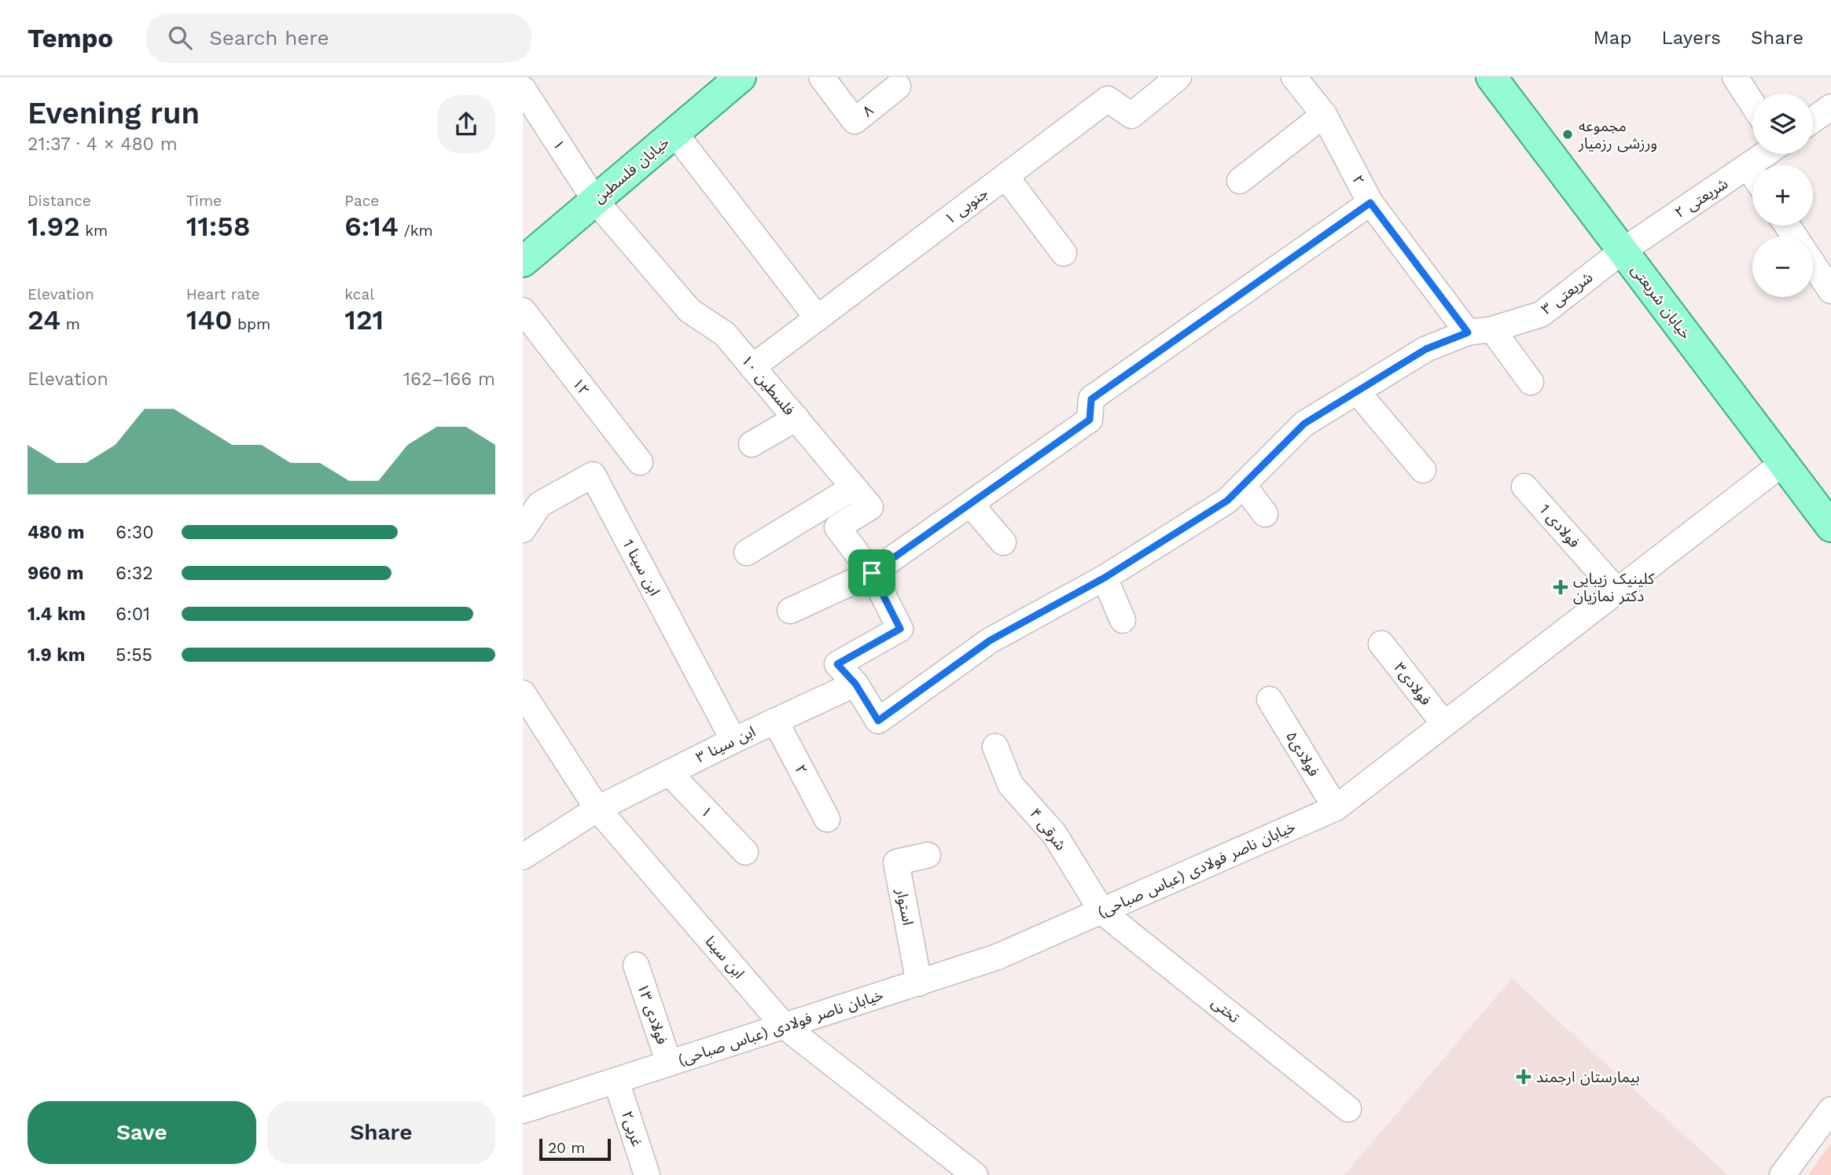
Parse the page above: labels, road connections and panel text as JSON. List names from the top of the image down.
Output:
{
  "streets": {
    "main road": ["خیابان فلسطین", "خیابان شریعتی"],
    "street": [
      "۸",
      "۱",
      "۲",
      "شریعتی ۲",
      "۱ جنوبی",
      "شریعتی ۳",
      "فلسطین ۱۰",
      "۱۲",
      "فولادی 1",
      "ابن سینا 1",
      "فولادی۳",
      "ابن سینا ۳",
      "فولادی۵",
      "۴ شرقی",
      "خیابان ناصر فولادی (عباس صباحی)",
      "استوار",
      "ابن سینا",
      "تختی",
      "فولادی ۱۳",
      "غربی۲"
    ]
  },
  "crossings": [
    ["۱", "خیابان فلسطین"],
    ["۱", "فلسطین ۱۰"],
    ["۱", "ابن سینا ۳"],
    ["خیابان فلسطین", "فلسطین ۱۰"],
    ["۲", "شریعتی ۳"],
    ["۲", "ابن سینا ۳"],
    ["شریعتی ۲", "شریعتی ۳"],
    ["شریعتی ۲", "خیابان شریعتی"],
    ["۱ جنوبی", "فلسطین ۱۰"],
    ["شریعتی ۳", "خیابان شریعتی"],
    ["شریعتی ۳", "ابن سینا ۳"],
    ["خیابان شریعتی", "خیابان ناصر فولادی (عباس صباحی)"],
    ["فولادی 1", "خیابان ناصر فولادی (عباس صباحی)"],
    ["ابن سینا 1", "ابن سینا ۳"],
    ["فولادی۳", "خیابان ناصر فولادی (عباس صباحی)"],
    ["ابن سینا ۳", "ابن سینا"],
    ["فولادی۵", "خیابان ناصر فولادی (عباس صباحی)"],
    ["۴ شرقی", "خیابان ناصر فولادی (عباس صباحی)"],
    ["۴ شرقی", "تختی"],
    ["خیابان ناصر فولادی (عباس صباحی)", "استوار"],
    ["خیابان ناصر فولادی (عباس صباحی)", "ابن سینا"],
    ["خیابان ناصر فولادی (عباس صباحی)", "تختی"],
    ["خیابان ناصر فولادی (عباس صباحی)", "فولادی ۱۳"],
    ["خیابان ناصر فولادی (عباس صباحی)", "غربی۲"]
  ],
  "places": {
    "other": ["مجموعه ورزشی رزمیار"],
    "health": ["کلینیک زیبایی دکتر نمازیان", "بیمارستان ارجمند"]
  },
  "scale_bar": "20 m",
  "page": {
    "header": "Tempo",
    "search": "Search here",
    "nav": ["Map", "Layers", "Share"],
    "heading": ["Evening run", "21:37 · 4 × 480 m"],
    "map_buttons": ["+", "−"],
    "stats": [
      ["Distance", "1.92 km"],
      ["Time", "11:58"],
      ["Pace", "6:14 /km"],
      ["Elevation", "24 m"],
      ["Heart rate", "140 bpm"],
      ["kcal", "121"]
    ],
    "chart": ["Elevation", "162–166 m"],
    "list": [
      {
        "name": "480 m",
        "note": "6:30"
      },
      {
        "name": "960 m",
        "note": "6:32"
      },
      {
        "name": "1.4 km",
        "note": "6:01"
      },
      {
        "name": "1.9 km",
        "note": "5:55"
      }
    ],
    "buttons": ["Save", "Share"],
    "scale": "20 m"
  }
}
